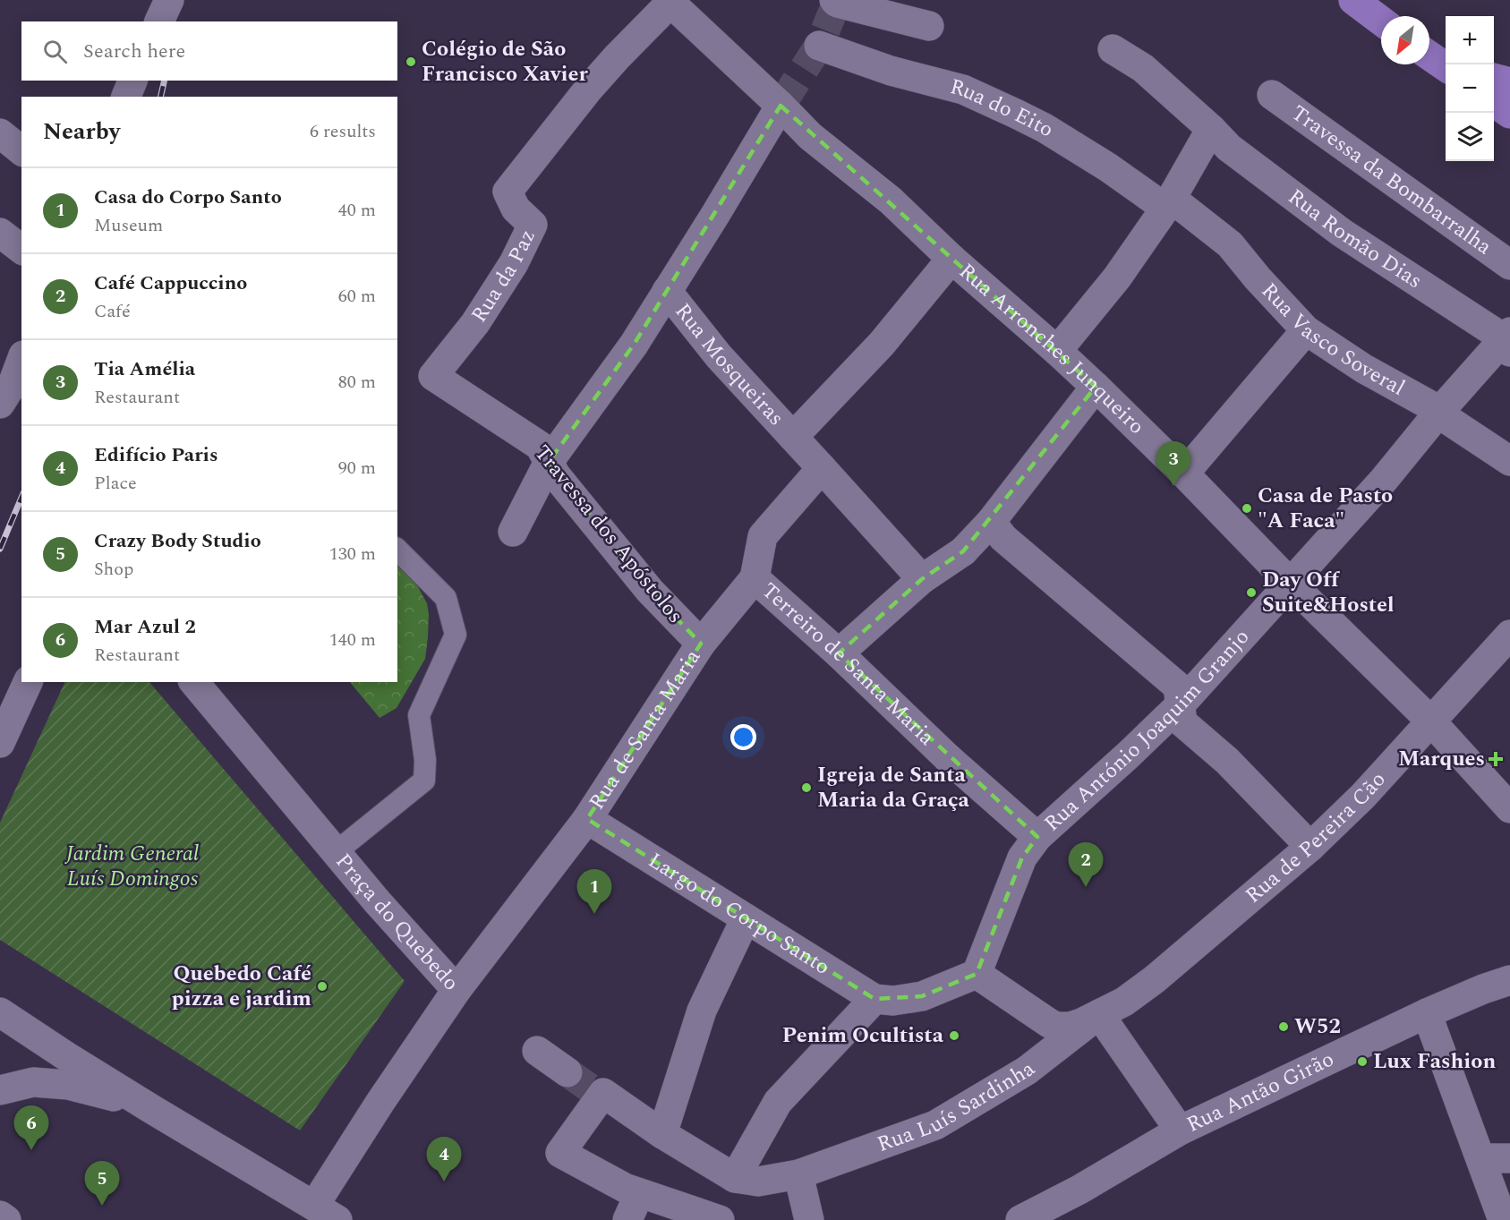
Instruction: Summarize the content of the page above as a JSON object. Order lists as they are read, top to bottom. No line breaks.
{"streets":{"street":["Rua do Eito","Travessa da Bombarralha","Rua Romão Dias","Rua da Paz","Rua Vasco Soveral","Rua Arronches Junqueiro","Rua Mosqueiras","Travessa dos Apóstolos","Terreiro de Santa Maria","Rua de Santa Maria","Rua António Joaquim Granjo","Rua de Pereira Cão","Largo do Corpo Santo","Praça do Quebedo","Rua Antão Girão","Rua Luís Sardinha"]},"crossings":[["Rua do Eito","Rua Vasco Soveral"],["Rua Romão Dias","Rua António Joaquim Granjo"],["Rua da Paz","Rua Arronches Junqueiro"],["Rua da Paz","Travessa dos Apóstolos"],["Rua Vasco Soveral","Rua António Joaquim Granjo"],["Rua Arronches Junqueiro","Rua António Joaquim Granjo"],["Rua Arronches Junqueiro","Rua de Pereira Cão"],["Rua Mosqueiras","Rua de Santa Maria"],["Travessa dos Apóstolos","Rua de Santa Maria"],["Terreiro de Santa Maria","Rua de Santa Maria"],["Terreiro de Santa Maria","Rua António Joaquim Granjo"],["Rua de Santa Maria","Largo do Corpo Santo"],["Rua de Santa Maria","Praça do Quebedo"],["Rua de Pereira Cão","Rua Luís Sardinha"]],"parks":["Jardim General Luís Domingos"],"places":{"other":["Colégio de São Francisco Xavier","Casa de Pasto \"A Faca\"","Day Off Suite&Hostel","Igreja de Santa Maria da Graça","Quebedo Café pizza e jardim","W52","Penim Ocultista","Lux Fashion"],"health":["Marques"]},"north":"bottom left","page":{"map_buttons":["+","−"],"search":"Search here","heading":["Nearby","6 results"],"list":[{"mark":"1","name":"Casa do Corpo Santo","note":"Museum","value":"40 m"},{"mark":"2","name":"Café Cappuccino","note":"Café","value":"60 m"},{"mark":"3","name":"Tia Amélia","note":"Restaurant","value":"80 m"},{"mark":"4","name":"Edifício Paris","note":"Place","value":"90 m"},{"mark":"5","name":"Crazy Body Studio","note":"Shop","value":"130 m"},{"mark":"6","name":"Mar Azul 2","note":"Restaurant","value":"140 m"}],"pins":["3","2","1","6","4","5"]}}
